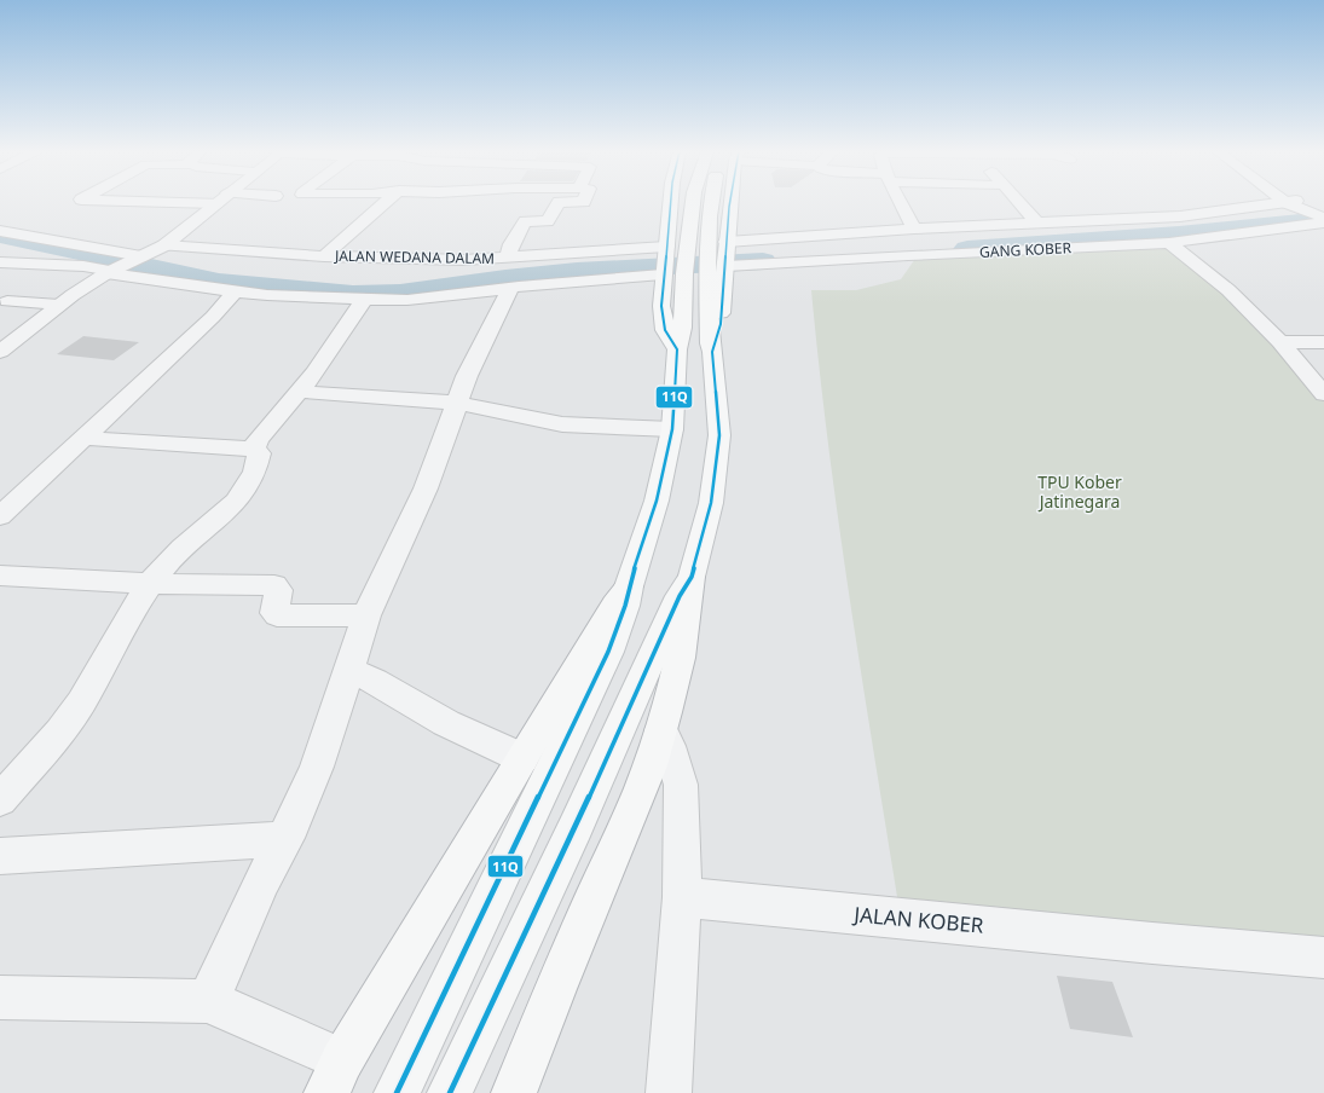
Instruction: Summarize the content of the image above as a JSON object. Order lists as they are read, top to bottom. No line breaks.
{"streets":{"street":["GANG KOBER","JALAN WEDANA DALAM","JALAN KOBER"]},"parks":["TPU Kober Jatinegara"],"lines":["transit line 11Q"]}
